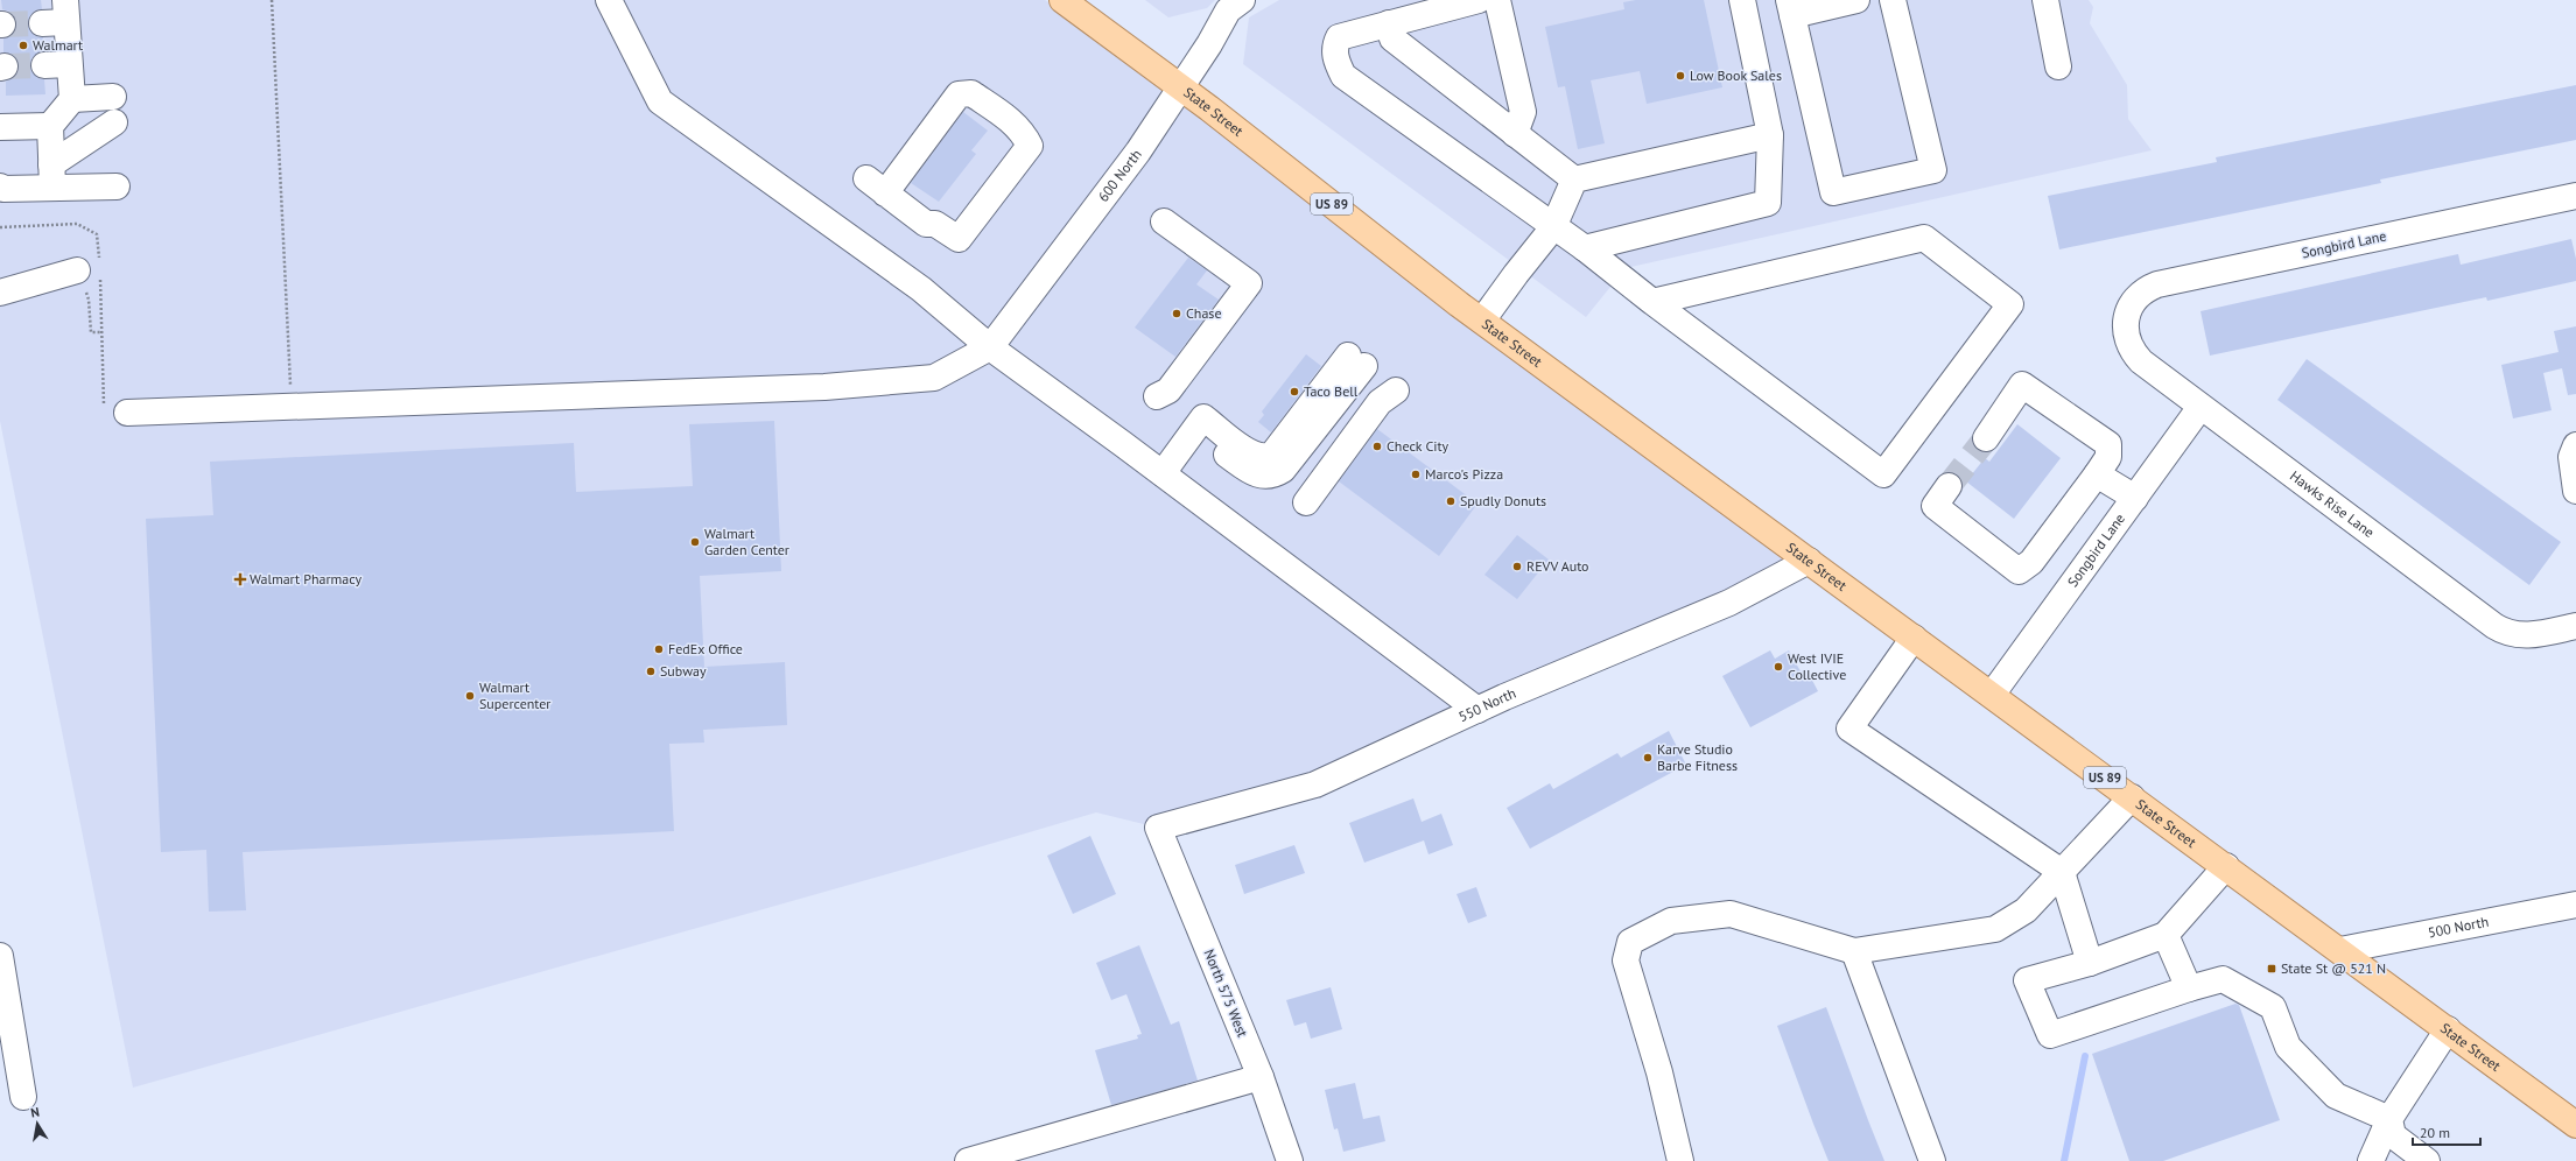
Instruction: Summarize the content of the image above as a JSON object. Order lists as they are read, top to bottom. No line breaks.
{"streets":{"main road":["State Street","US 89"],"street":["600 North","Songbird Lane","Hawks Rise Lane","550 North","500 North","North 575 West"]},"crossings":[["State Street","600 North"],["State Street","Songbird Lane"],["State Street","550 North"],["State Street","500 North"],["Songbird Lane","Hawks Rise Lane"],["550 North","North 575 West"]],"places":{"other":["Walmart","Low Book Sales","Chase","Taco Bell","Check City","Marco's Pizza","Spudly Donuts","Walmart Garden Center","REVV Auto","FedEx Office","West IVIE Collective","Subway","Walmart Supercenter","Karve Studio Barbe Fitness"],"health":["Walmart Pharmacy"],"transit":["State St @ 521 N"]},"scale_bar":"20 m","north":"top"}
